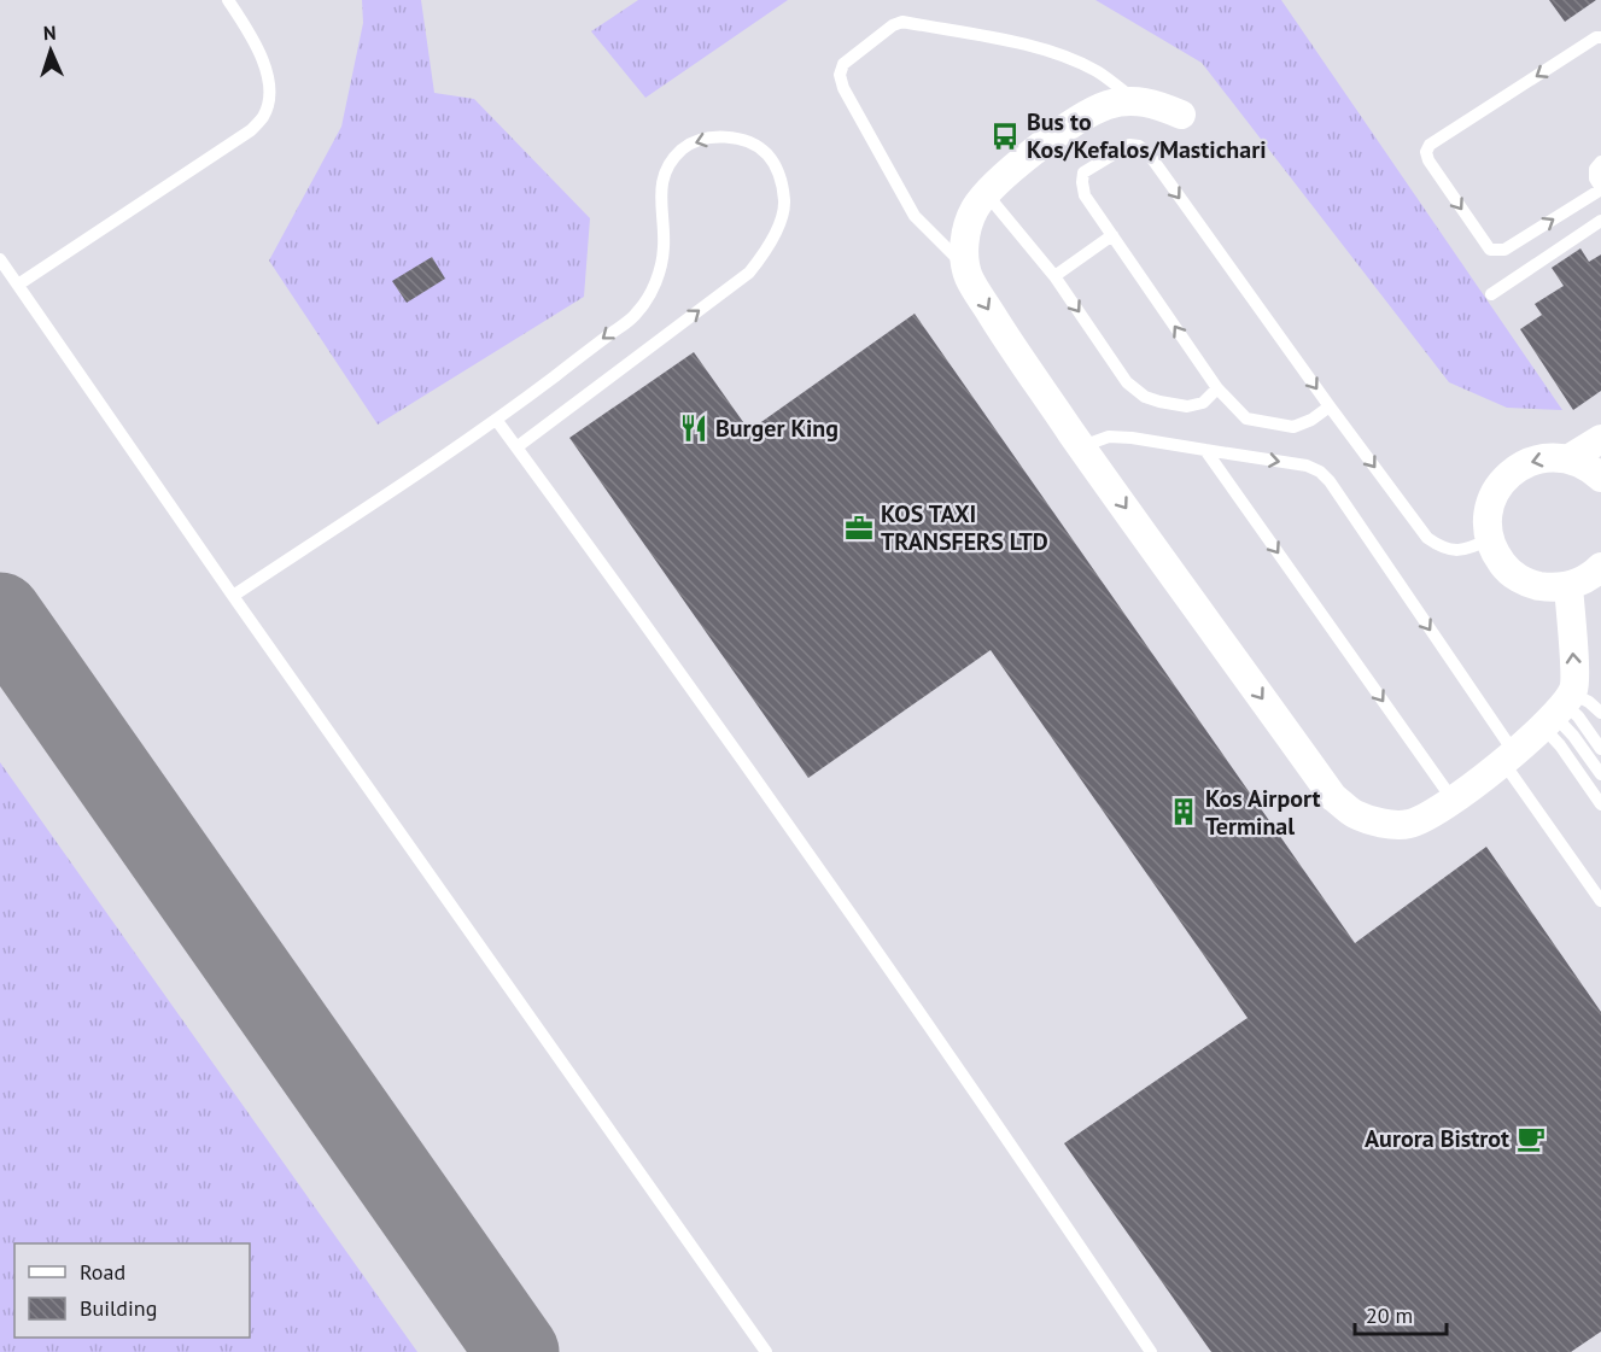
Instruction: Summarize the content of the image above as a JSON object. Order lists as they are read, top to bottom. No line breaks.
{"places":{"bus stop":["Bus to Kos/Kefalos/Mastichari"],"restaurant":["Burger King"],"office":["KOS TAXI TRANSFERS LTD"],"building":["Kos Airport Terminal"],"cafe":["Aurora Bistrot"]},"legend":["Road","Building"],"scale_bar":"20 m","north":"top"}
